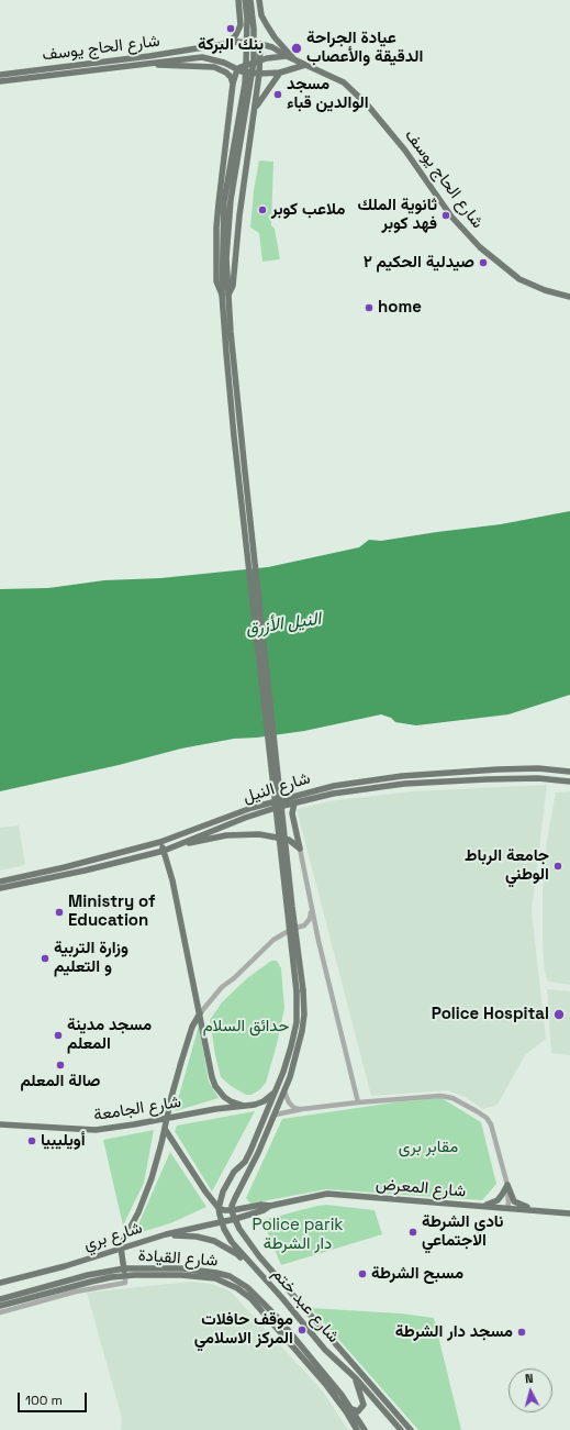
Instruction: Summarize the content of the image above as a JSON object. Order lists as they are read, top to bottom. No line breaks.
{"streets":{"main road":["شارع الحاج يوسف","شارع النيل","شارع الجامعة","شارع المعرض","شارع بري","شارع القيادة","شارع عبد ختم"]},"crossings":[["شارع الجامعة","شارع عبد ختم"],["شارع المعرض","شارع بري"],["شارع المعرض","شارع عبد ختم"],["شارع بري","شارع عبد ختم"]],"water":["النيل الأزرق"],"parks":["حدائق السلام","مقابر برى","Police parik دار الشرطة"],"places":["بنك البركة","عيادة الجراحة الدقيقة والأعصاب","مسجد الوالدين قباء","ملاعب كوبر","ثانوية الملك فهد كوبر","صيدلية الحكيم ٢","home","جامعة الرباط الوطني","Ministry of Education","وزارة التربية و التعليم","Police Hospital","مسجد مدينة المعلم","صالة المعلم","أويليبيا","نادي الشرطة الاجتماعي","مسبح الشرطة","موقف حافلات المركز الاسلامي","مسجد دار الشرطة"],"scale_bar":"100 m","north":"top"}
